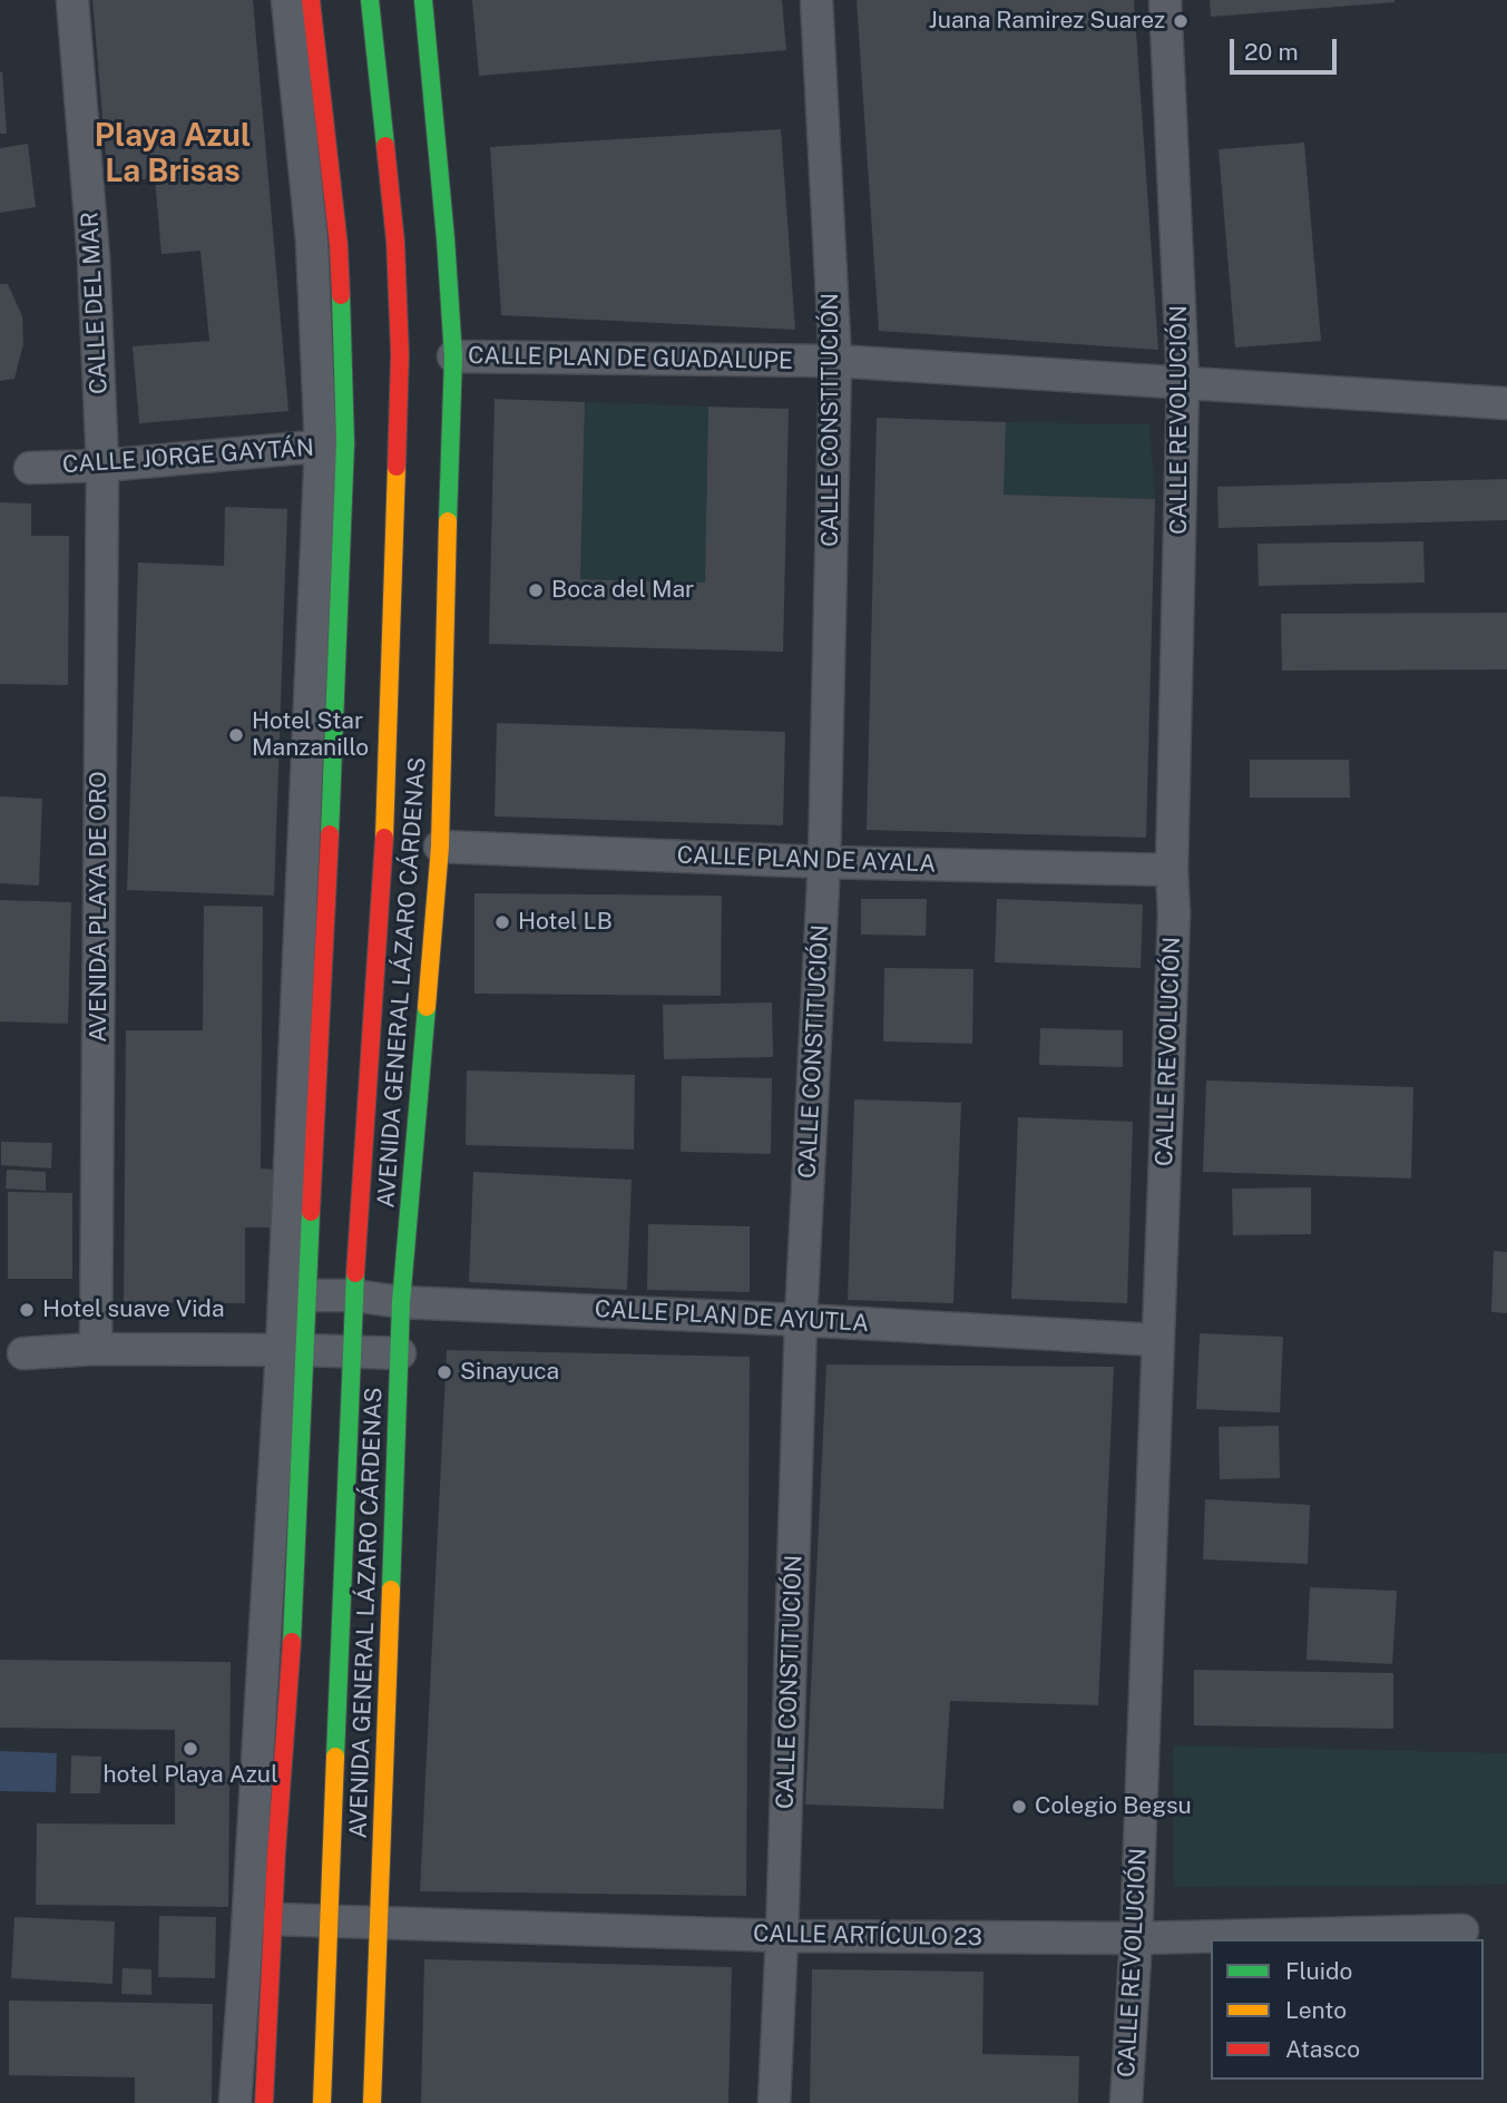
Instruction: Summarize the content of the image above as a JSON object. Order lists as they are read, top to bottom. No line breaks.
{"streets":{"street":["CALLE DEL MAR","CALLE PLAN DE GUADALUPE","CALLE CONSTITUCIÓN","CALLE REVOLUCIÓN","CALLE JORGE GAYTÁN","CALLE PLAN DE AYALA","AVENIDA PLAYA DE ORO","AVENIDA GENERAL LÁZARO CÁRDENAS","CALLE PLAN DE AYUTLA","CALLE ARTÍCULO 23"]},"crossings":[["CALLE DEL MAR","CALLE JORGE GAYTÁN"],["CALLE DEL MAR","AVENIDA PLAYA DE ORO"],["CALLE PLAN DE GUADALUPE","CALLE CONSTITUCIÓN"],["CALLE PLAN DE GUADALUPE","CALLE REVOLUCIÓN"],["CALLE PLAN DE GUADALUPE","AVENIDA GENERAL LÁZARO CÁRDENAS"],["CALLE CONSTITUCIÓN","CALLE PLAN DE AYALA"],["CALLE CONSTITUCIÓN","CALLE PLAN DE AYUTLA"],["CALLE CONSTITUCIÓN","CALLE ARTÍCULO 23"],["CALLE REVOLUCIÓN","CALLE PLAN DE AYALA"],["CALLE REVOLUCIÓN","CALLE PLAN DE AYUTLA"],["CALLE REVOLUCIÓN","CALLE ARTÍCULO 23"],["CALLE JORGE GAYTÁN","AVENIDA PLAYA DE ORO"],["CALLE PLAN DE AYALA","AVENIDA GENERAL LÁZARO CÁRDENAS"],["AVENIDA GENERAL LÁZARO CÁRDENAS","CALLE PLAN DE AYUTLA"],["AVENIDA GENERAL LÁZARO CÁRDENAS","CALLE ARTÍCULO 23"]],"districts":["Playa Azul La Brisas"],"places":["Juana Ramirez Suarez","Boca del Mar","Hotel Star Manzanillo","Hotel LB","Hotel suave Vida","Sinayuca","hotel Playa Azul","Colegio Begsu"],"legend":["Fluido","Lento","Atasco"],"scale_bar":"20 m"}
